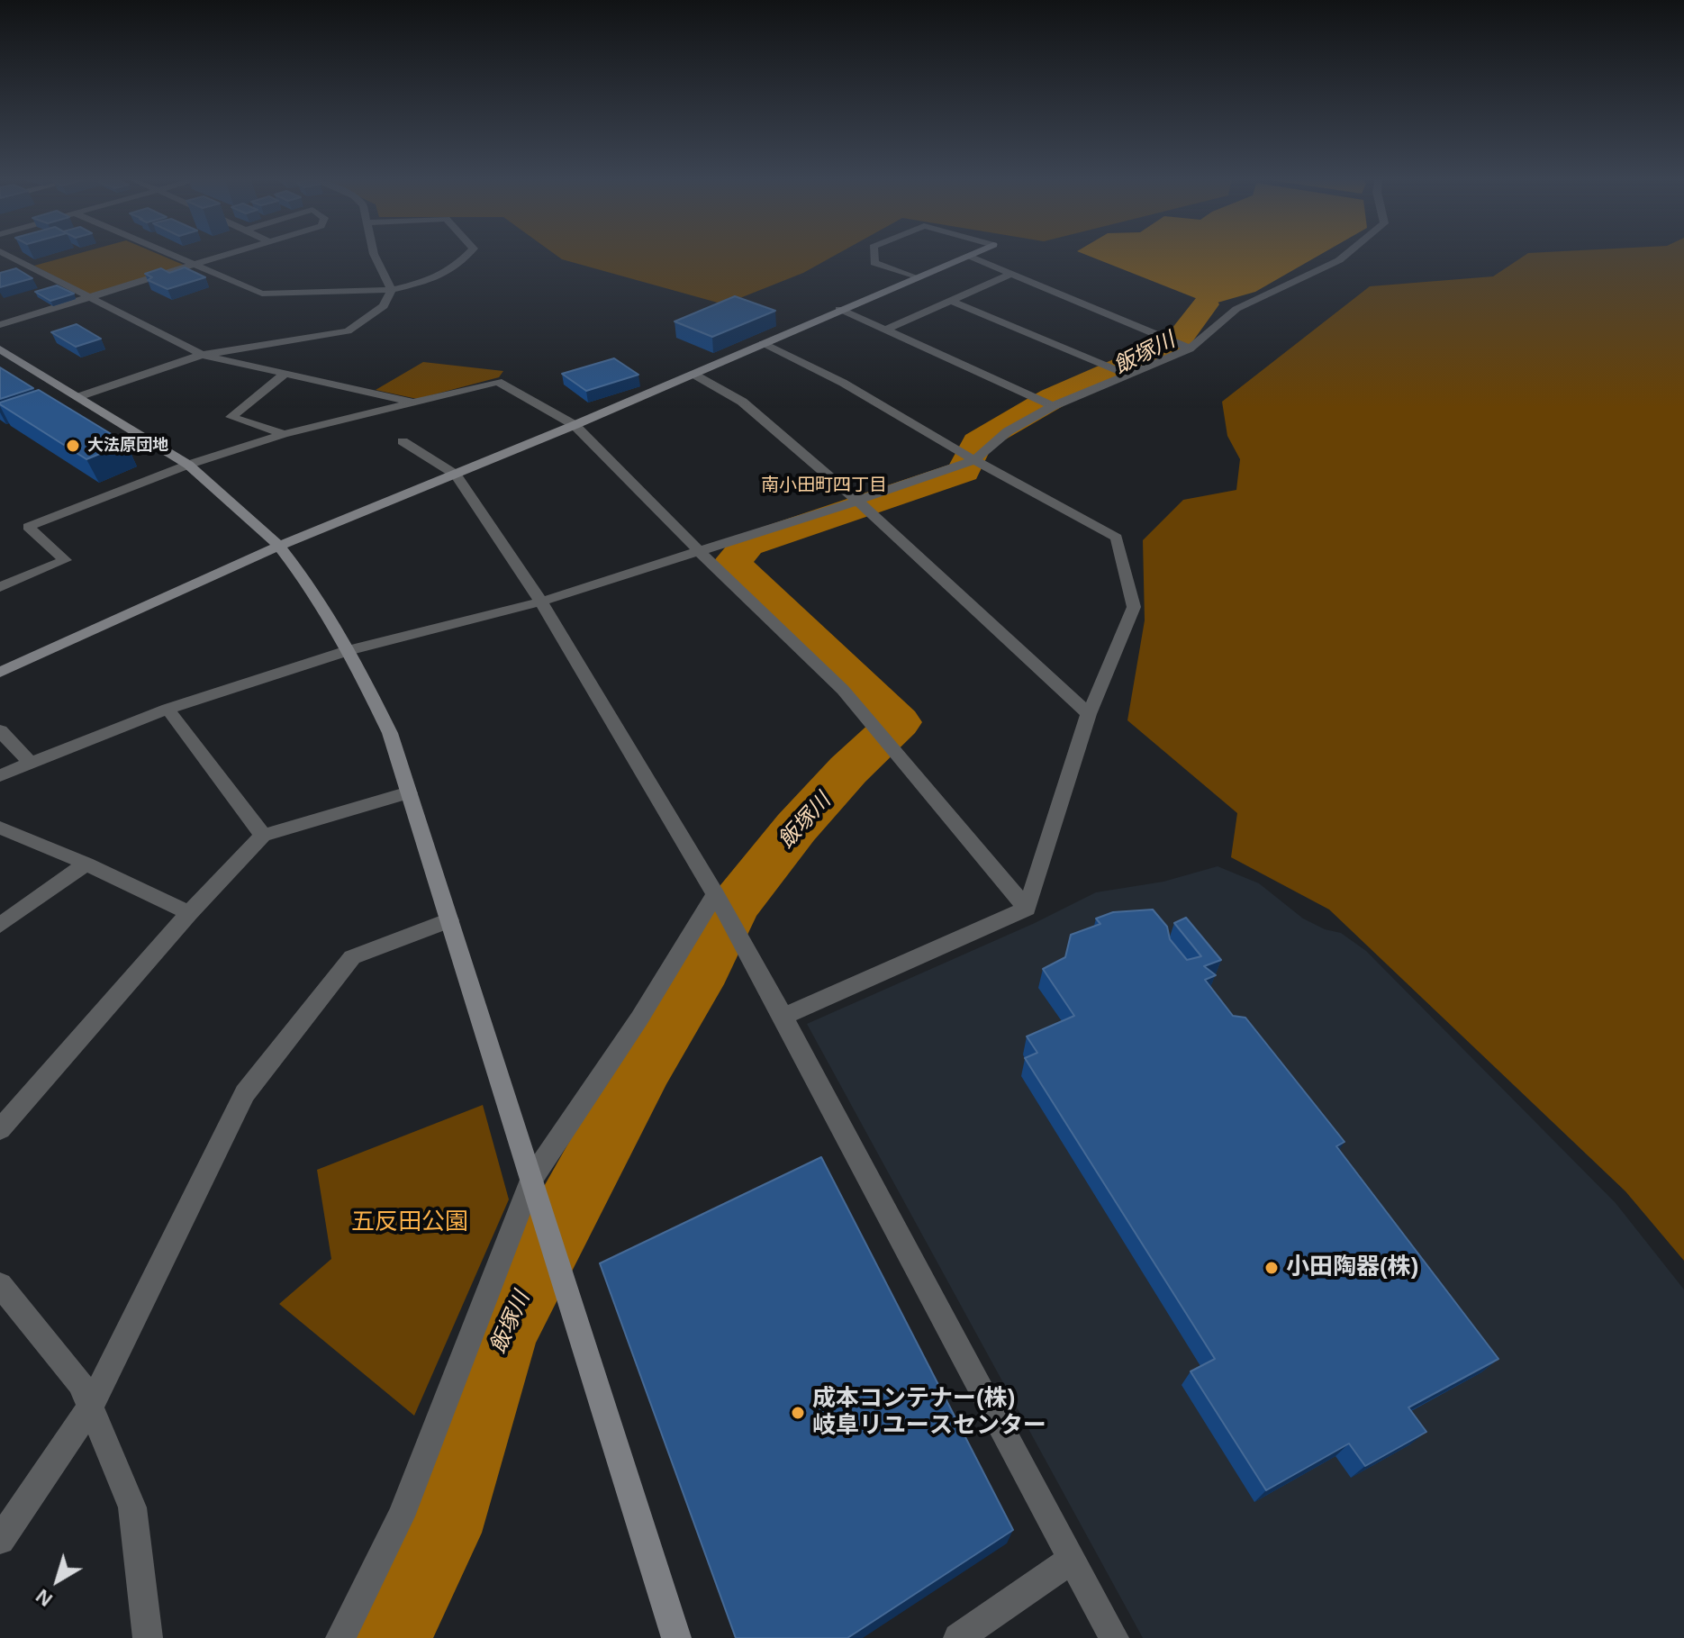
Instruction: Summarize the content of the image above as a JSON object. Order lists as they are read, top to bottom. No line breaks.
{"districts":["南小田町四丁目"],"water":["飯塚川"],"parks":["五反田公園"],"places":["大法原団地","小田陶器(株)","成本コンテナー(株) 岐阜リユースセンター"],"north":"bottom left"}
